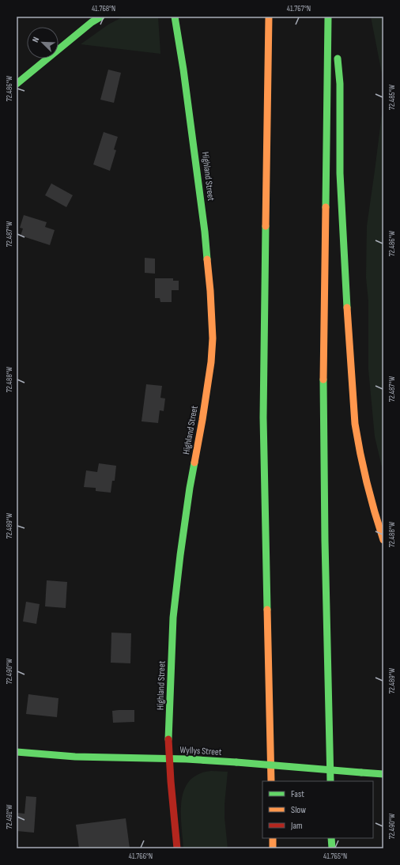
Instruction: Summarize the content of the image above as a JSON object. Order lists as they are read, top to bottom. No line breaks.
{"streets":{"main road":["Highland Street","Wyllys Street"]},"crossings":[["Highland Street","Wyllys Street"]],"legend":["Fast","Slow","Jam"],"north":"top left","coordinates":["41.768°N","41.767°N","72.486°W","72.485°W","72.487°W","72.488°W","72.489°W","72.490°W","72.491°W","41.766°N","41.765°N"]}
